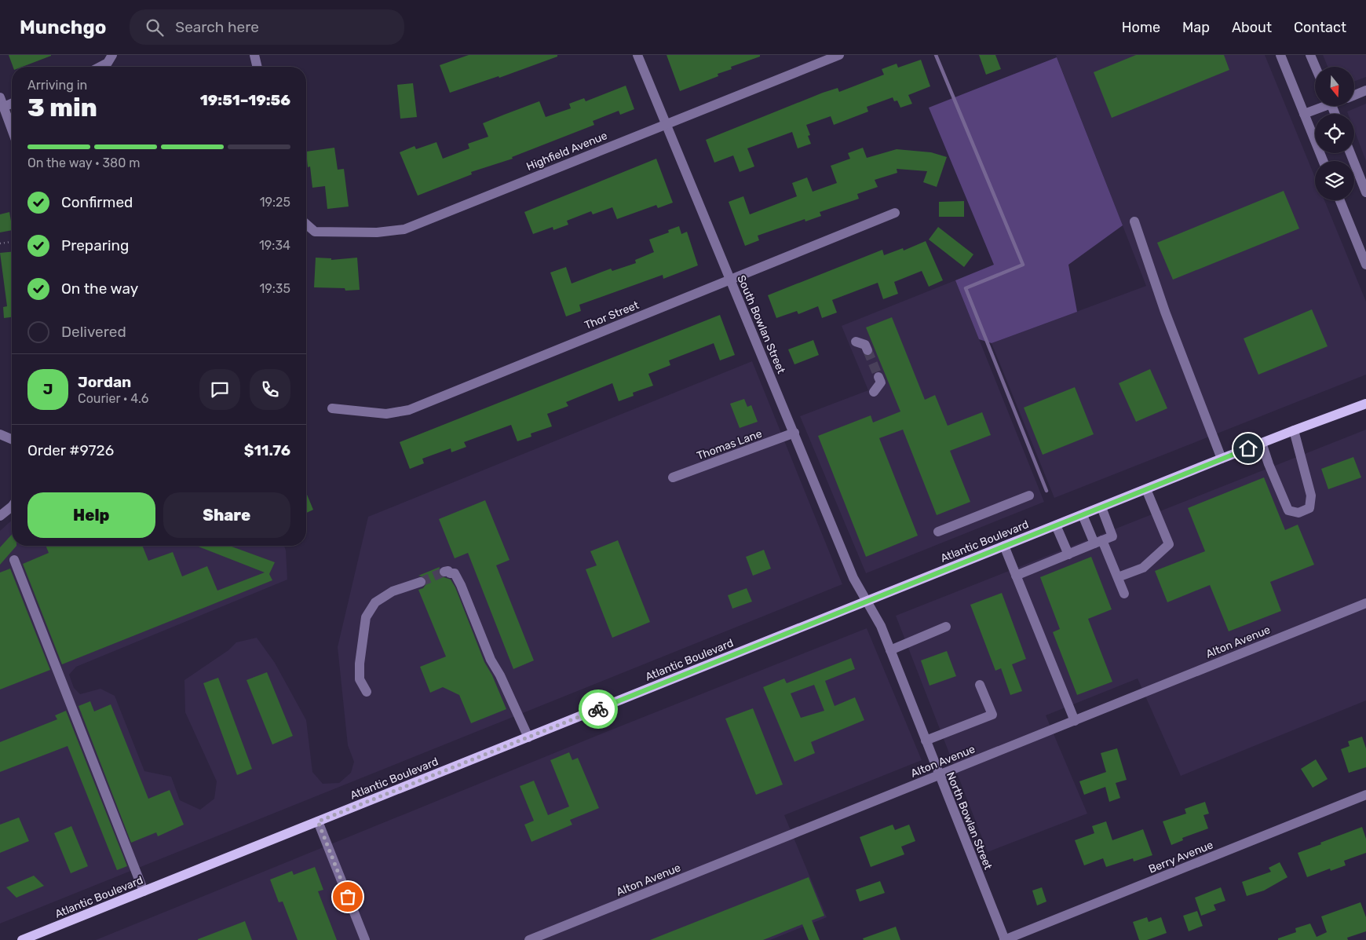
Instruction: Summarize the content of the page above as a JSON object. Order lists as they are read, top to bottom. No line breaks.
{"streets":{"main road":["Atlantic Boulevard"],"street":["Highfield Avenue","Thor Street","South Bowlan Street","Thomas Lane","Alton Avenue","North Bowlan Street","Berry Avenue"]},"crossings":[["Highfield Avenue","South Bowlan Street"],["Thor Street","South Bowlan Street"],["South Bowlan Street","Thomas Lane"],["South Bowlan Street","Atlantic Boulevard"],["South Bowlan Street","North Bowlan Street"],["Atlantic Boulevard","North Bowlan Street"],["Alton Avenue","North Bowlan Street"],["North Bowlan Street","Berry Avenue"]],"north":"bottom","page":{"header":"Munchgo","search":"Search here","nav":["Home","Map","About","Contact"],"heading":["3 min","Arriving in","19:51–19:56"],"panel":["Jordan","Courier · 4.6","Order #9726","$11.76"],"bar":"On the way · 380 m","list":[["Confirmed","19:25"],["Preparing","19:34"],["On the way","19:35"],"Delivered"],"round":"J","buttons":["Help","Share"]}}
